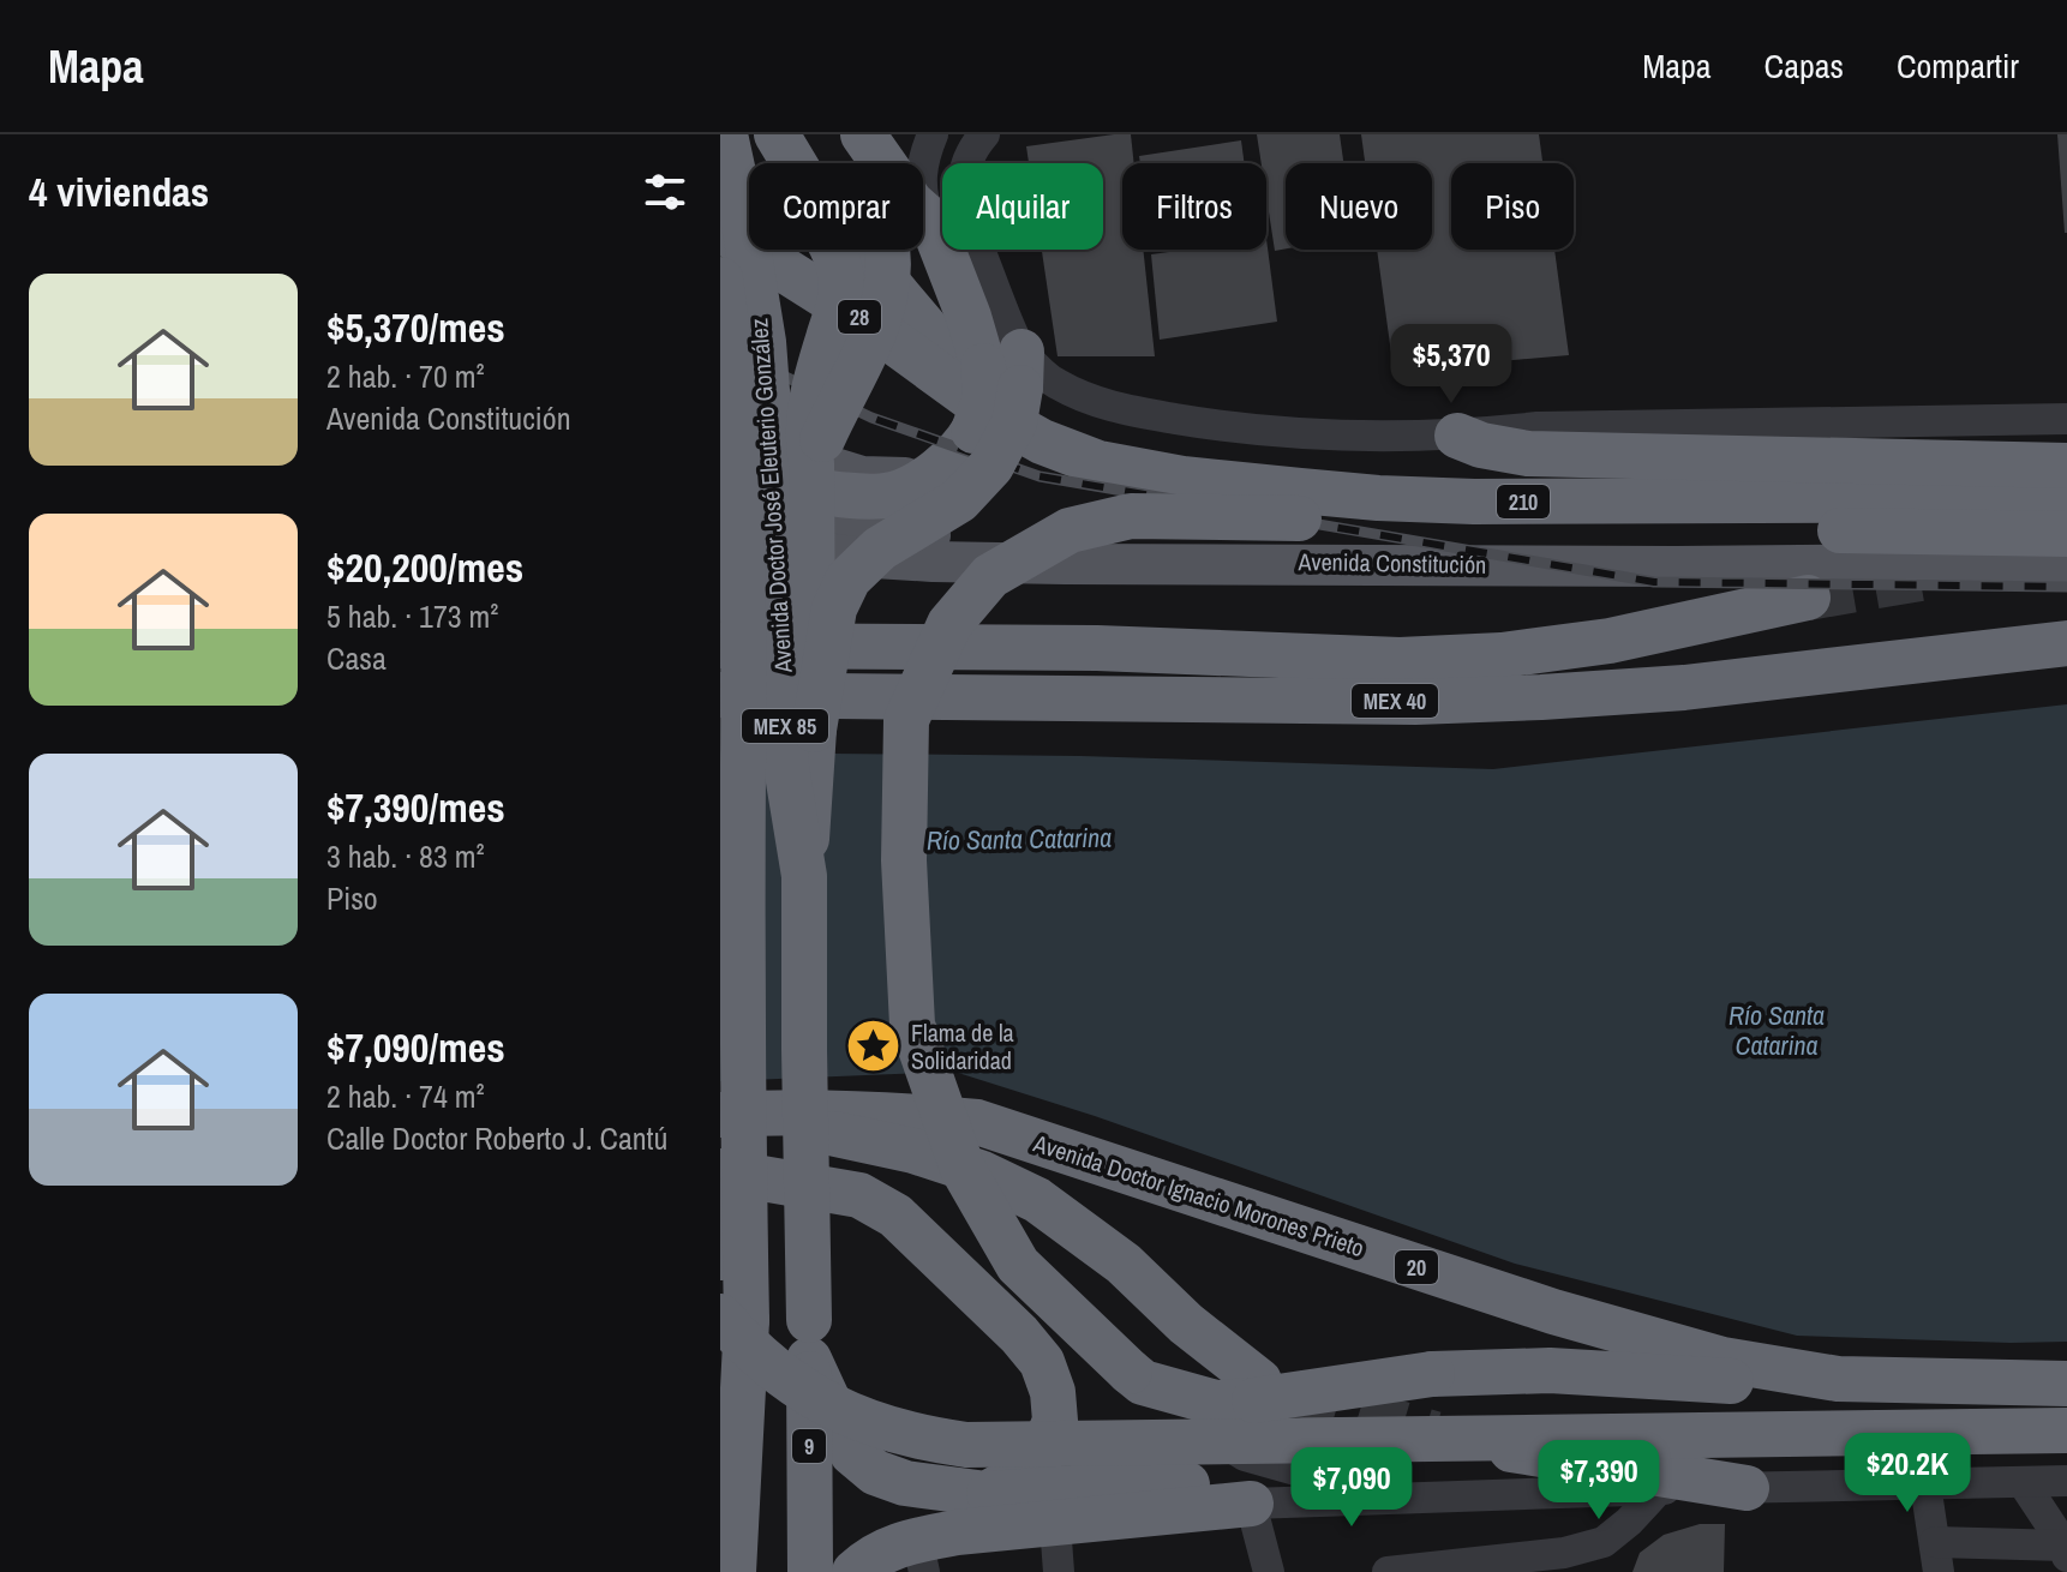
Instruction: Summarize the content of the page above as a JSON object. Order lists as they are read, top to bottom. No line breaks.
{"streets":{"highway":["28","Avenida Doctor José Eleuterio González","210","MEX 40","MEX 85","Avenida Doctor Ignacio Morones Prieto","20","9"],"main road":["Avenida Constitución"]},"crossings":[["28","210"],["Avenida Doctor José Eleuterio González","9"],["Avenida Doctor Ignacio Morones Prieto","20"]],"water":["Río Santa Catarina"],"places":{"place":["Flama de la Solidaridad"]},"page":{"header":"Mapa","nav":["Mapa","Capas","Compartir"],"heading":"4 viviendas","chip":["Comprar","Alquilar","Filtros","Nuevo","Piso"],"list":[{"name":"$5,370/mes","note":"2 hab. · 70 m² · Avenida Constitución"},{"name":"$20,200/mes","note":"5 hab. · 173 m² · Casa"},{"name":"$7,390/mes","note":"3 hab. · 83 m² · Piso"},{"name":"$7,090/mes","note":"2 hab. · 74 m² · Calle Doctor Roberto J. Cantú"}],"price":["$5,370","$20.2K","$7,390","$7,090"]}}
